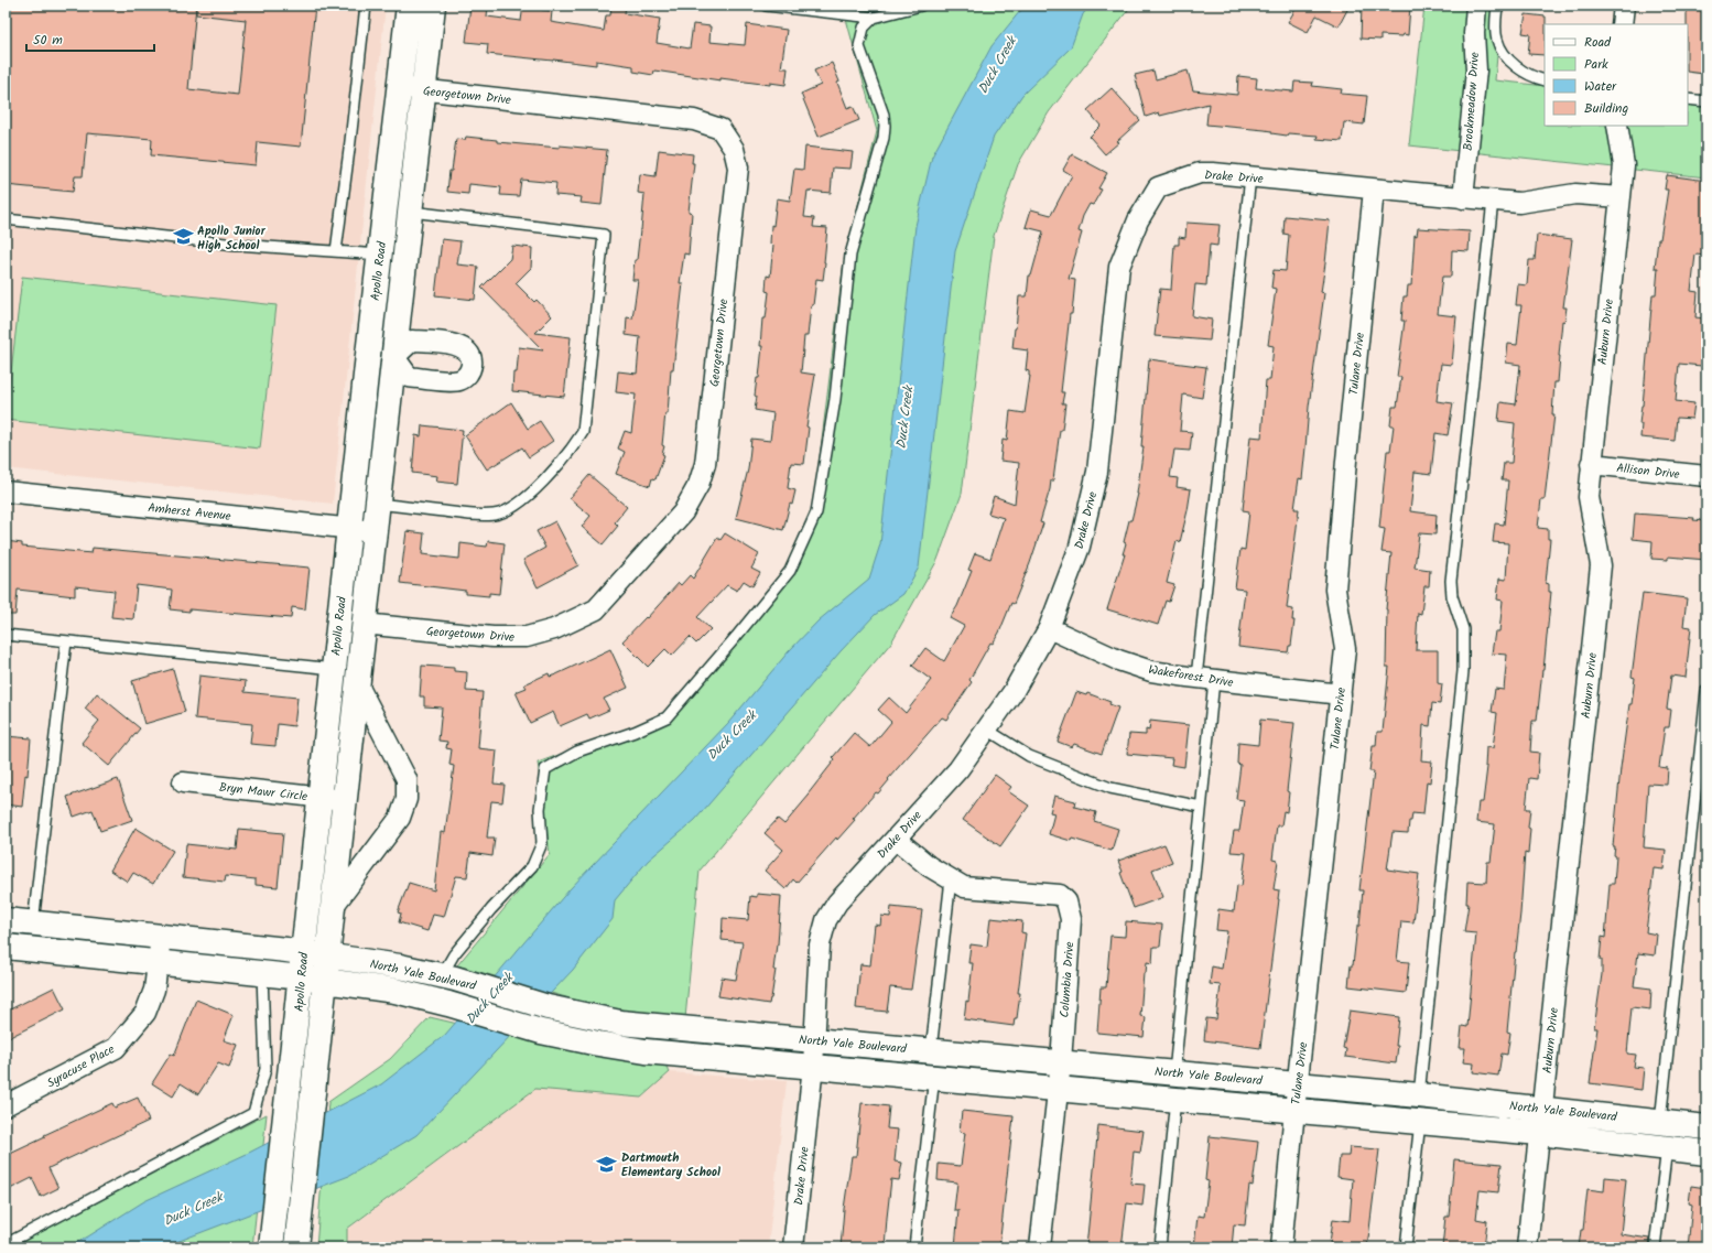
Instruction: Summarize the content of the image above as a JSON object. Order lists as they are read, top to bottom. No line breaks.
{"streets":{"street":["Georgetown Drive","Brookmeadow Drive","Drake Drive","Apollo Road","Auburn Drive","Tulane Drive","Allison Drive","Amherst Avenue","Wakeforest Drive","Bryn Mawr Circle","North Yale Boulevard","Columbia Drive","Syracuse Place"]},"crossings":[["Georgetown Drive","Apollo Road"],["Brookmeadow Drive","Drake Drive"],["Drake Drive","Auburn Drive"],["Drake Drive","Tulane Drive"],["Drake Drive","Wakeforest Drive"],["Drake Drive","North Yale Boulevard"],["Drake Drive","Columbia Drive"],["Apollo Road","Amherst Avenue"],["Apollo Road","Bryn Mawr Circle"],["Apollo Road","North Yale Boulevard"],["Auburn Drive","Allison Drive"],["Auburn Drive","North Yale Boulevard"],["Tulane Drive","Wakeforest Drive"],["Tulane Drive","North Yale Boulevard"],["North Yale Boulevard","Columbia Drive"],["North Yale Boulevard","Syracuse Place"]],"water":["Duck Creek"],"places":{"school or university":["Apollo Junior High School","Dartmouth Elementary School"]},"legend":["Road","Park","Water","Building"],"scale_bar":"50 m"}
